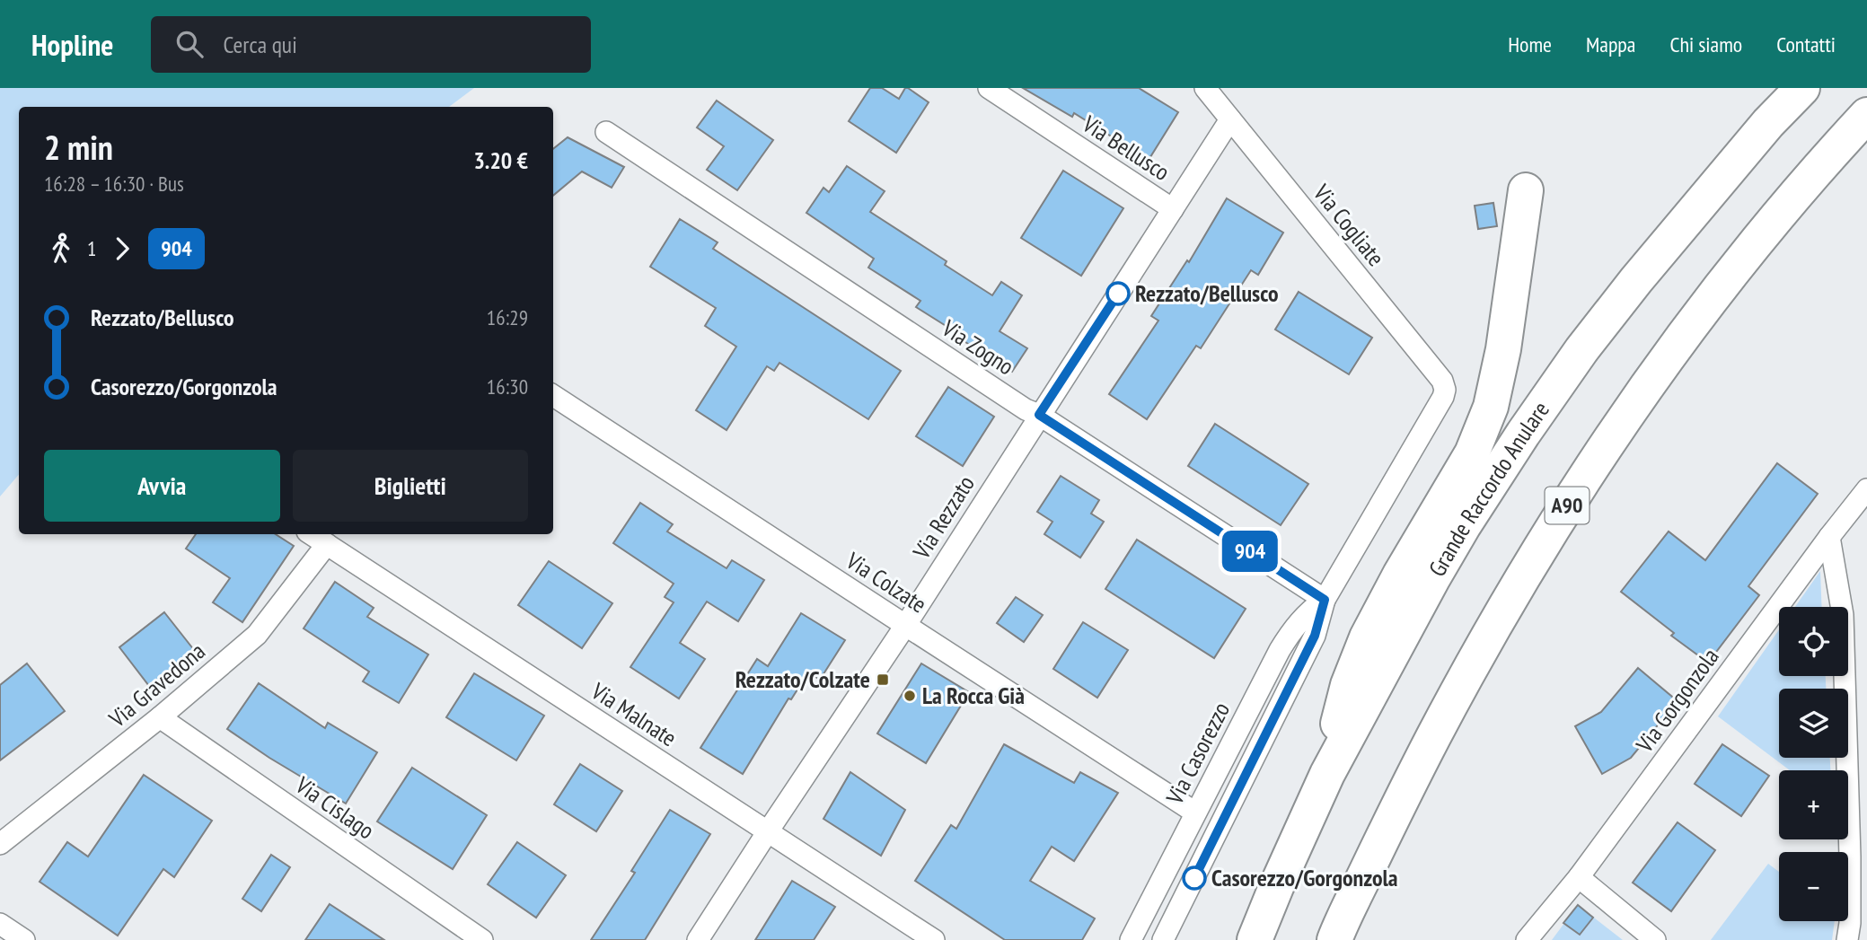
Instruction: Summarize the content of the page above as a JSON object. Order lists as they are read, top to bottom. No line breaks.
{"streets":{"highway":["Grande Raccordo Anulare","A90"],"street":["Via Bellusco","Via Cogliate","Via Zogno","Via Rezzato","Via Colzate","Via Gravedona","Via Gorgonzola","Via Malnate","Via Casorezzo","Via Cislago"]},"crossings":[["Via Bellusco","Via Rezzato"],["Via Cogliate","Via Rezzato"],["Via Cogliate","Via Casorezzo"],["Via Zogno","Via Rezzato"],["Via Zogno","Via Casorezzo"],["Via Rezzato","Via Colzate"],["Via Rezzato","Via Malnate"],["Via Colzate","Via Casorezzo"],["Via Gravedona","Via Malnate"],["Via Gravedona","Via Cislago"]],"places":{"other":["Rezzato/Bellusco","La Rocca Già","Casorezzo/Gorgonzola"],"transit":["Rezzato/Colzate"]},"lines":["bus line 904"],"page":{"header":"Hopline","search":"Cerca qui","nav":["Home","Mappa","Chi siamo","Contatti"],"on_map":"904","heading":["2 min","16:28 – 16:30 · Bus","3.20 €"],"legs":["1","904"],"list":[{"name":"Rezzato/Bellusco","value":"16:29"},{"name":"Casorezzo/Gorgonzola","value":"16:30"}],"buttons":["Avvia","Biglietti"],"map_buttons":["+","−"]}}
